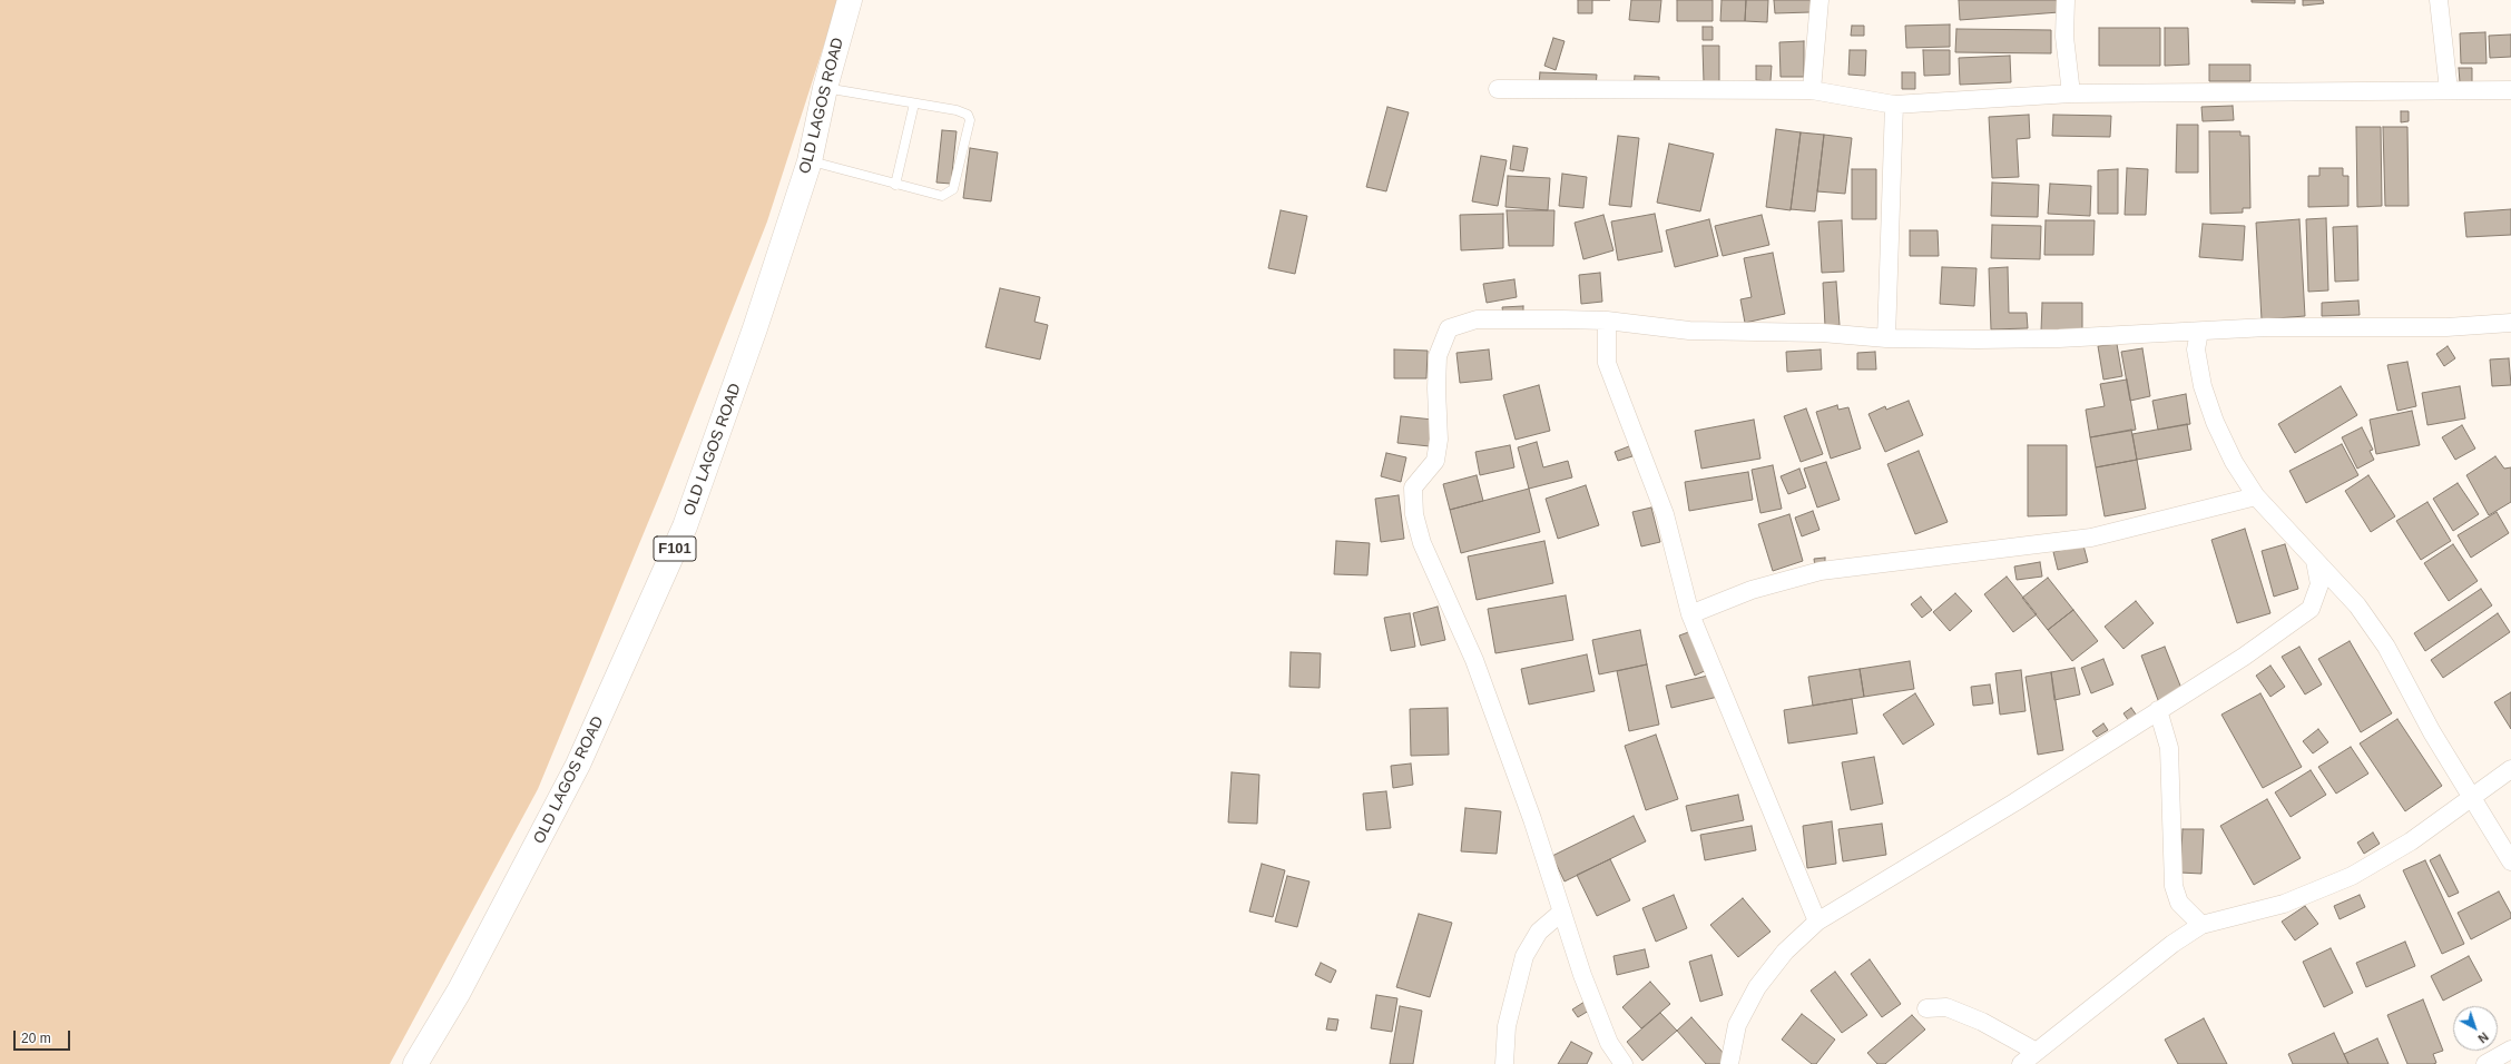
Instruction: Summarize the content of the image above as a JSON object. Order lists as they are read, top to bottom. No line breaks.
{"streets":{"main road":["OLD LAGOS ROAD","F101"]},"scale_bar":"20 m","north":"bottom right"}
